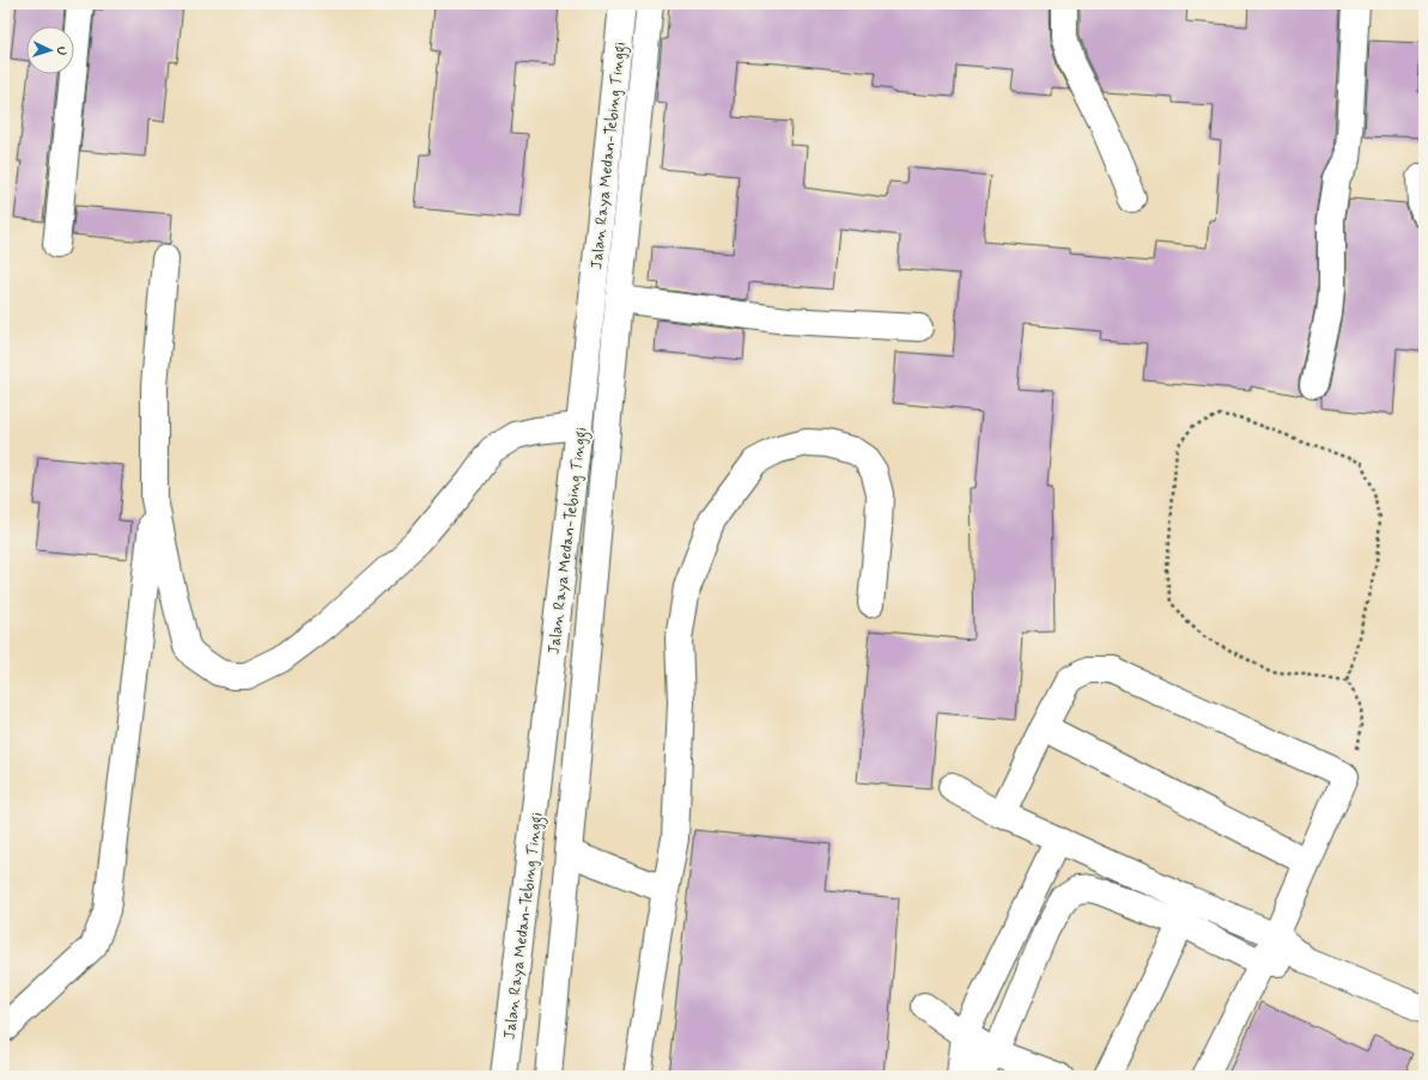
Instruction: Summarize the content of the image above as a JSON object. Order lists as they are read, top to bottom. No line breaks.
{"streets":{"main road":["Jalan Raya Medan-Tebing Tinggi"]},"north":"right"}
